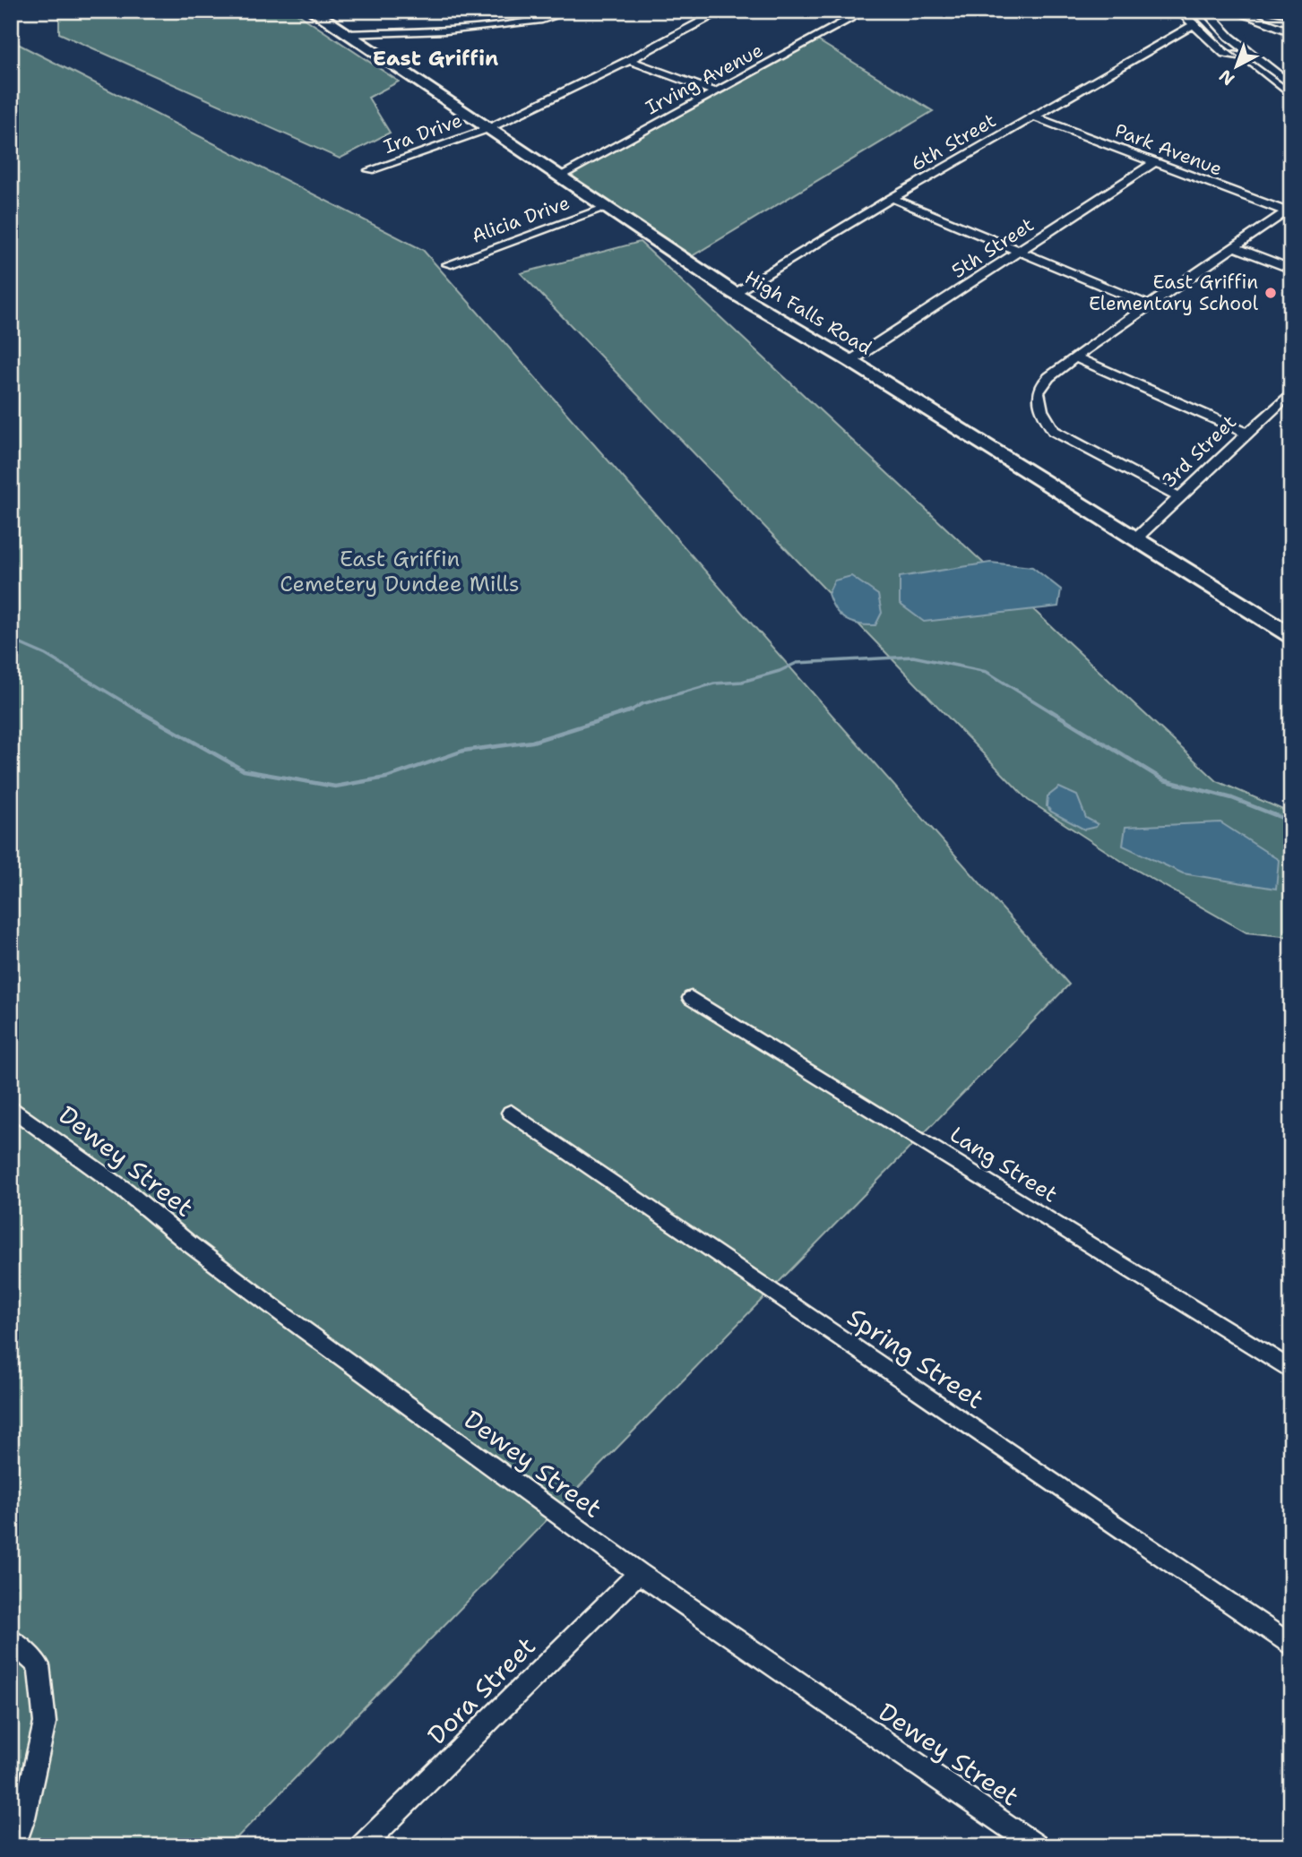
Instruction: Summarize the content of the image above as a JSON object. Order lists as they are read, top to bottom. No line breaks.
{"streets":{"street":["Irving Avenue","Ira Drive","6th Street","Park Avenue","Alicia Drive","5th Street","High Falls Road","3rd Street","Dewey Street","Lang Street","Spring Street","Dora Street"]},"crossings":[["Irving Avenue","High Falls Road"],["Ira Drive","High Falls Road"],["6th Street","Park Avenue"],["6th Street","High Falls Road"],["Park Avenue","5th Street"],["Alicia Drive","High Falls Road"],["5th Street","High Falls Road"],["High Falls Road","3rd Street"],["Dewey Street","Dora Street"]],"districts":["East Griffin"],"parks":["East Griffin Cemetery Dundee Mills"],"places":["East Griffin Elementary School"],"north":"bottom left"}
